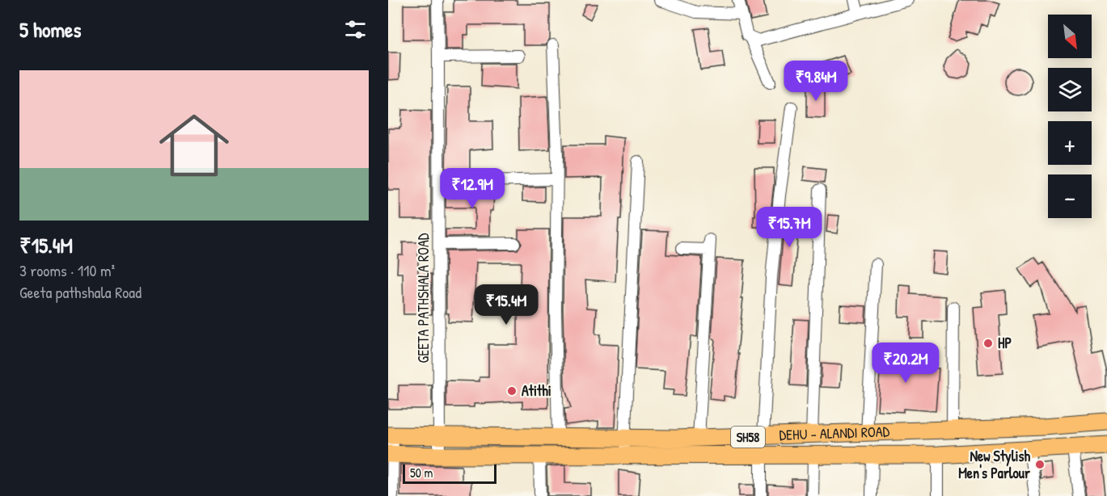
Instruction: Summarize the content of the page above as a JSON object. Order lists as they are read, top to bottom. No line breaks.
{"streets":{"main road":["DEHU - ALANDI ROAD","SH58"],"street":["GEETA PATHSHALA ROAD"]},"crossings":[["GEETA PATHSHALA ROAD","DEHU - ALANDI ROAD"]],"places":["HP","Atithi","New Stylish Men's Parlour"],"scale_bar":"50 m","north":"bottom right","page":{"heading":"5 homes","map_buttons":["+","−"],"list":[{"name":"₹15.4M","note":"3 rooms · 110 m² · Geeta pathshala Road"}],"price":["₹9.84M","₹12.9M","₹15.7M","₹15.4M","₹20.2M"],"scale":"50 m"}}
